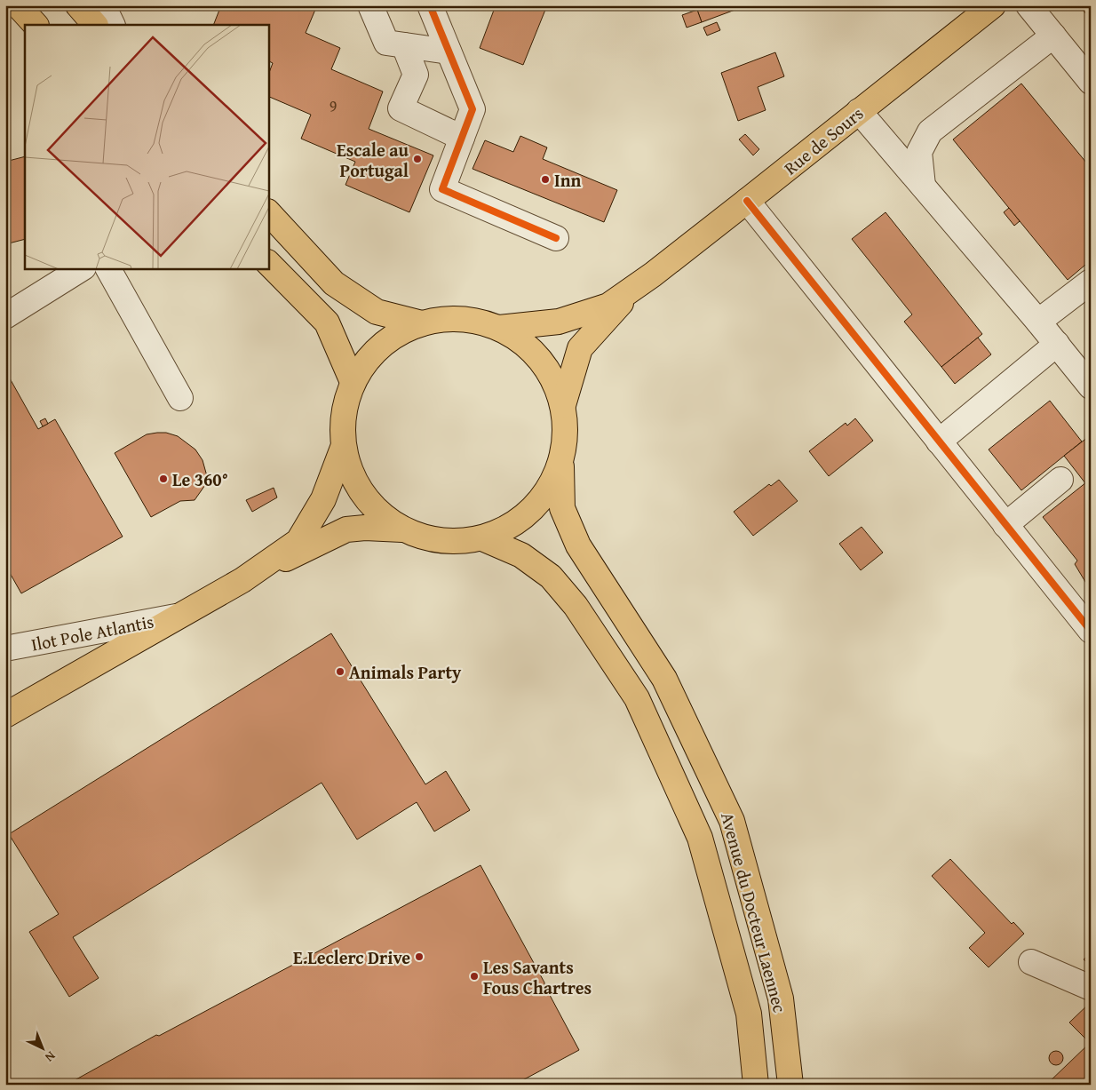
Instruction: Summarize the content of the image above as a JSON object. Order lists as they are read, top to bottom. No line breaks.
{"streets":{"main road":["Rue de Sours","Avenue du Docteur Laennec"],"street":["Ilot Pole Atlantis"]},"places":["Escale au Portugal","Inn","Le 360°","Animals Party","E.Leclerc Drive","Les Savants Fous Chartres"],"house_numbers":["9"],"north":"bottom right"}
